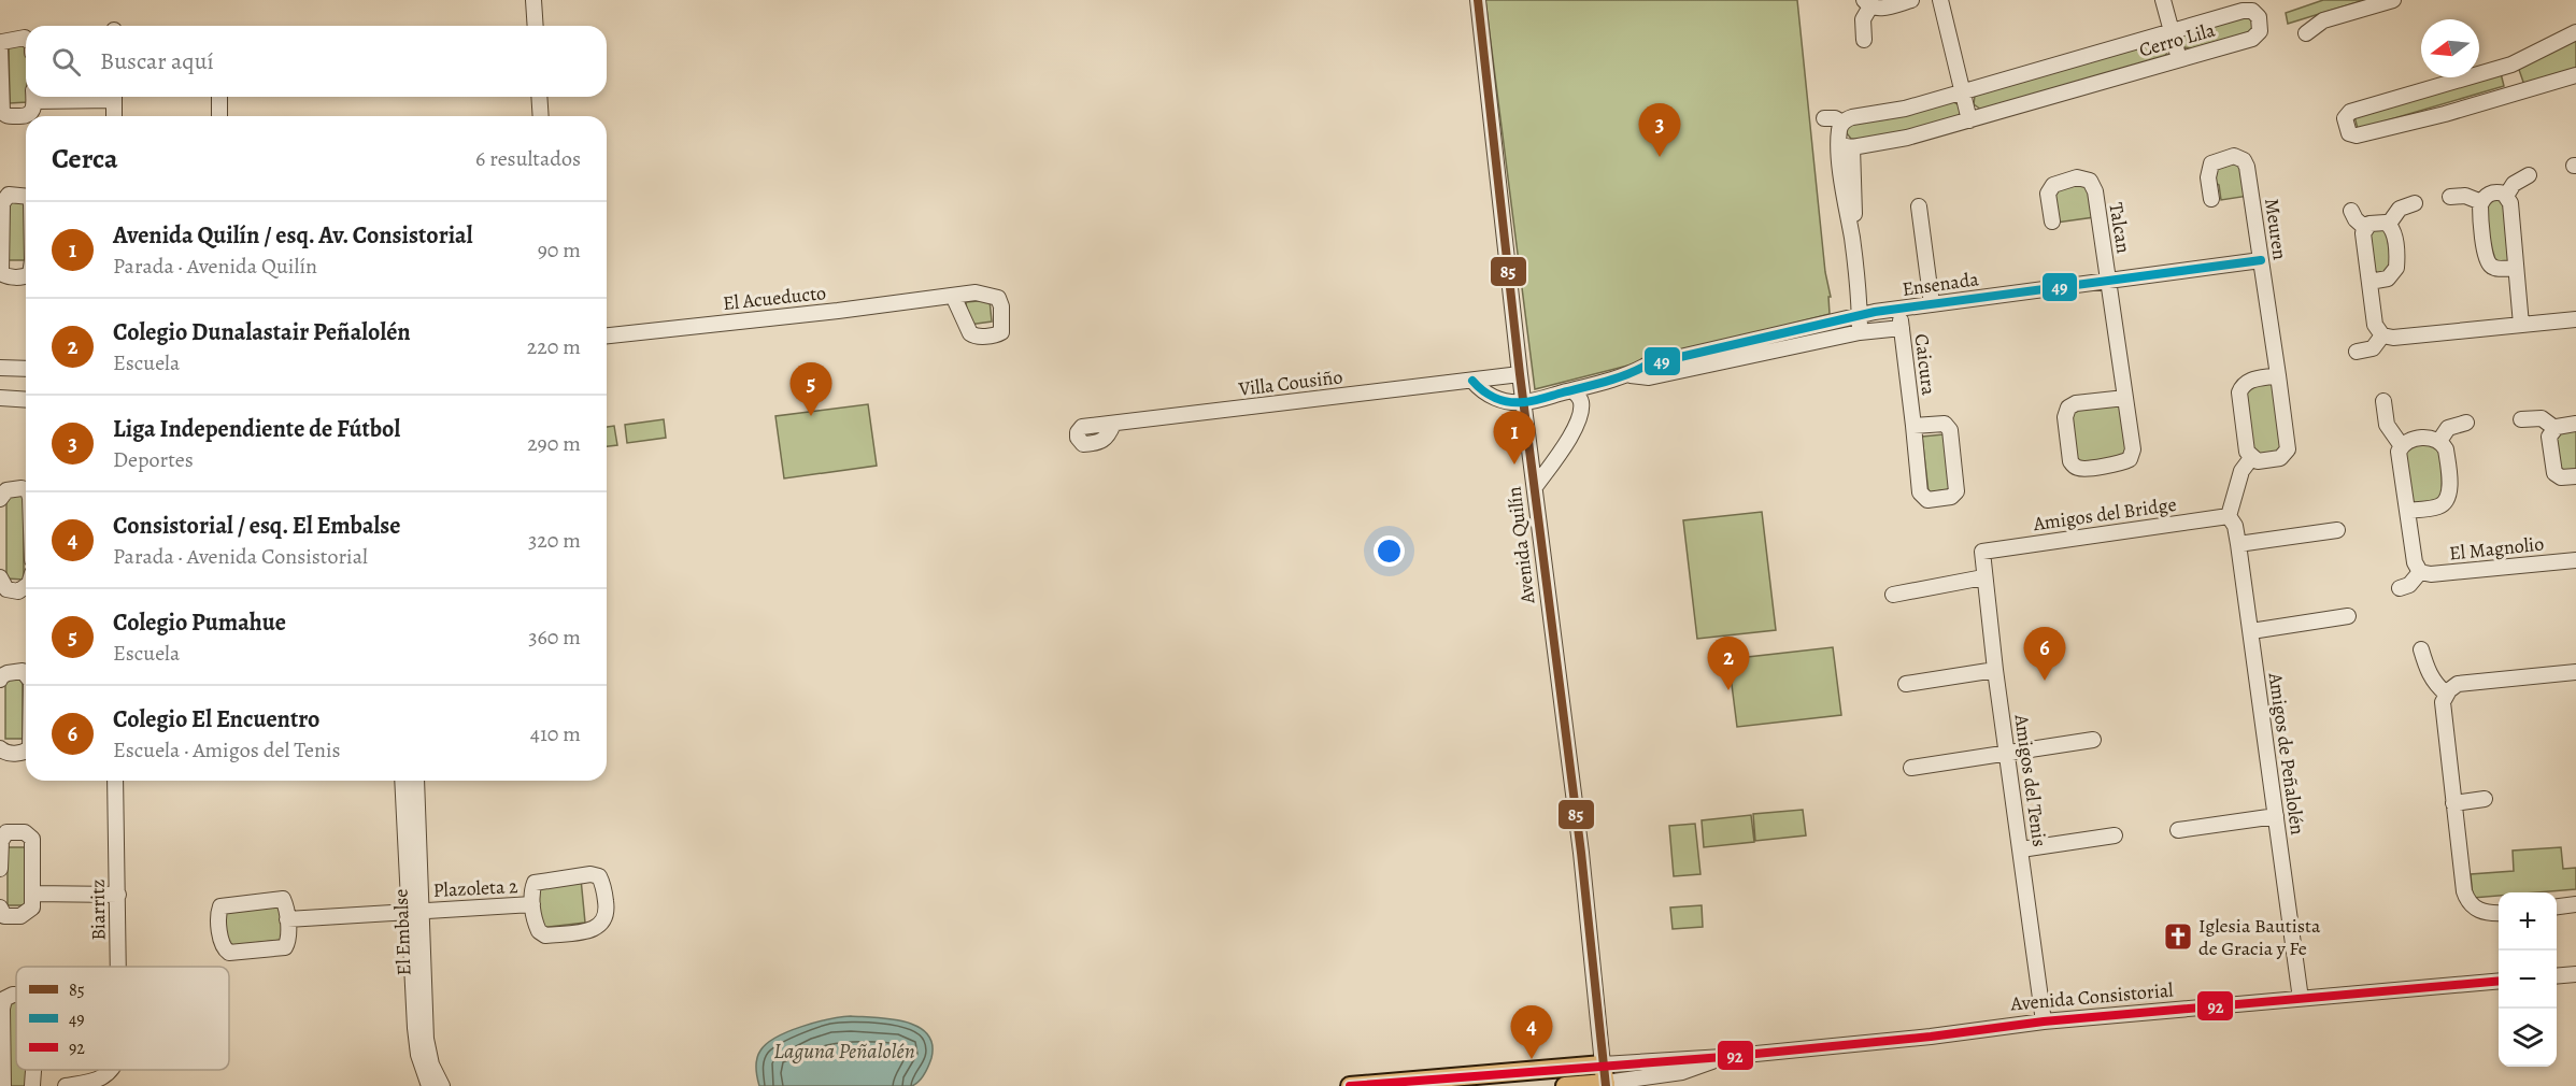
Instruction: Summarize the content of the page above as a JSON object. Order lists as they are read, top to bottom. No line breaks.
{"streets":{"main road":["Avenida Consistorial"],"street":["Cerro Lila","Talcan","Meuren","Ensenada","El Acueducto","Caicura","Villa Cousiño","Amigos del Bridge","Avenida Quilín","El Magnolio","Amigos de Peñalolén","Amigos del Tenis","Plazoleta 2","Biarritz","El Embalse"]},"crossings":[["Talcan","Ensenada"],["Meuren","Ensenada"],["Ensenada","Caicura"],["Ensenada","Avenida Quilín"],["Villa Cousiño","Avenida Quilín"],["Amigos del Bridge","Amigos de Peñalolén"],["Amigos del Bridge","Amigos del Tenis"],["Avenida Quilín","Avenida Consistorial"],["Amigos de Peñalolén","Avenida Consistorial"],["Amigos del Tenis","Avenida Consistorial"],["Plazoleta 2","El Embalse"]],"water":["Laguna Peñalolén"],"places":{"church":["Iglesia Bautista de Gracia y Fe"]},"lines":["transit line 85","transit line 49","transit line 92"],"legend":["85","49","92"],"north":"left","page":{"search":"Buscar aquí","pins":["3","5","1","6","2","4"],"heading":["Cerca","6 resultados"],"list":[{"mark":"1","name":"Avenida Quilín / esq. Av. Consistorial","note":"Parada · Avenida Quilín","value":"90 m"},{"mark":"2","name":"Colegio Dunalastair Peñalolén","note":"Escuela","value":"220 m"},{"mark":"3","name":"Liga Independiente de Fútbol","note":"Deportes","value":"290 m"},{"mark":"4","name":"Consistorial / esq. El Embalse","note":"Parada · Avenida Consistorial","value":"320 m"},{"mark":"5","name":"Colegio Pumahue","note":"Escuela","value":"360 m"},{"mark":"6","name":"Colegio El Encuentro","note":"Escuela · Amigos del Tenis","value":"410 m"}],"map_buttons":["+","−"]}}
